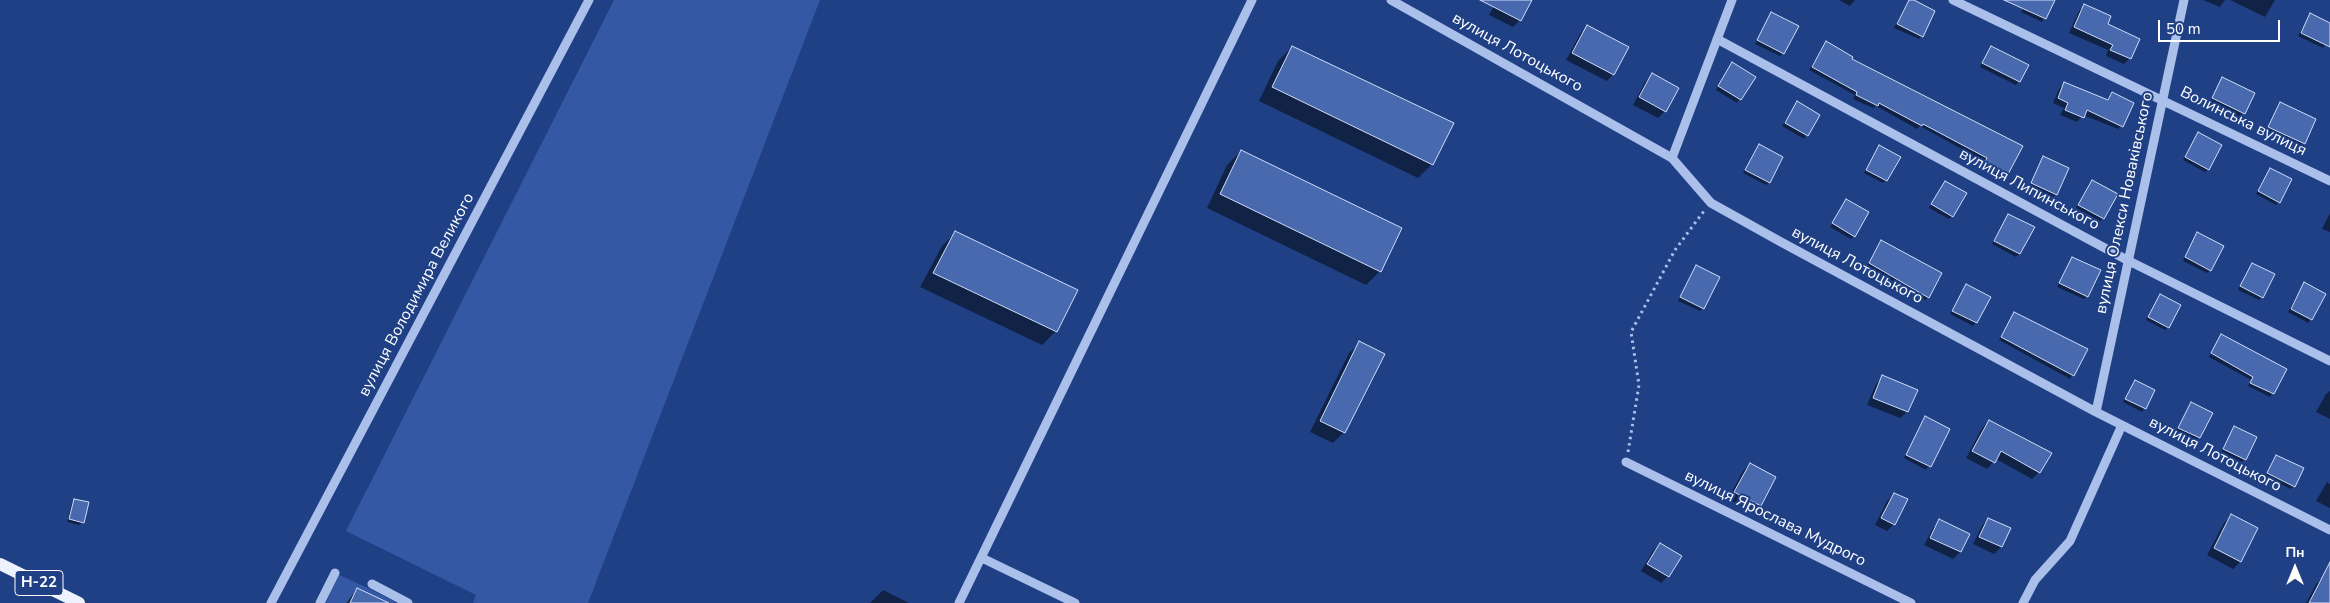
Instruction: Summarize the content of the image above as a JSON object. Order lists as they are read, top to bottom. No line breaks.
{"streets":{"main road":["Н-22"],"street":["вулиця Лотоцького","Волинська вулиця","вулиця Липинського","вулиця Олекси Новаківського","вулиця Володимира Великого","вулиця Ярослава Мудрого"]},"crossings":[["вулиця Лотоцького","вулиця Олекси Новаківського"],["Волинська вулиця","вулиця Олекси Новаківського"],["вулиця Липинського","вулиця Олекси Новаківського"]],"scale_bar":"50 m","north":"top"}
